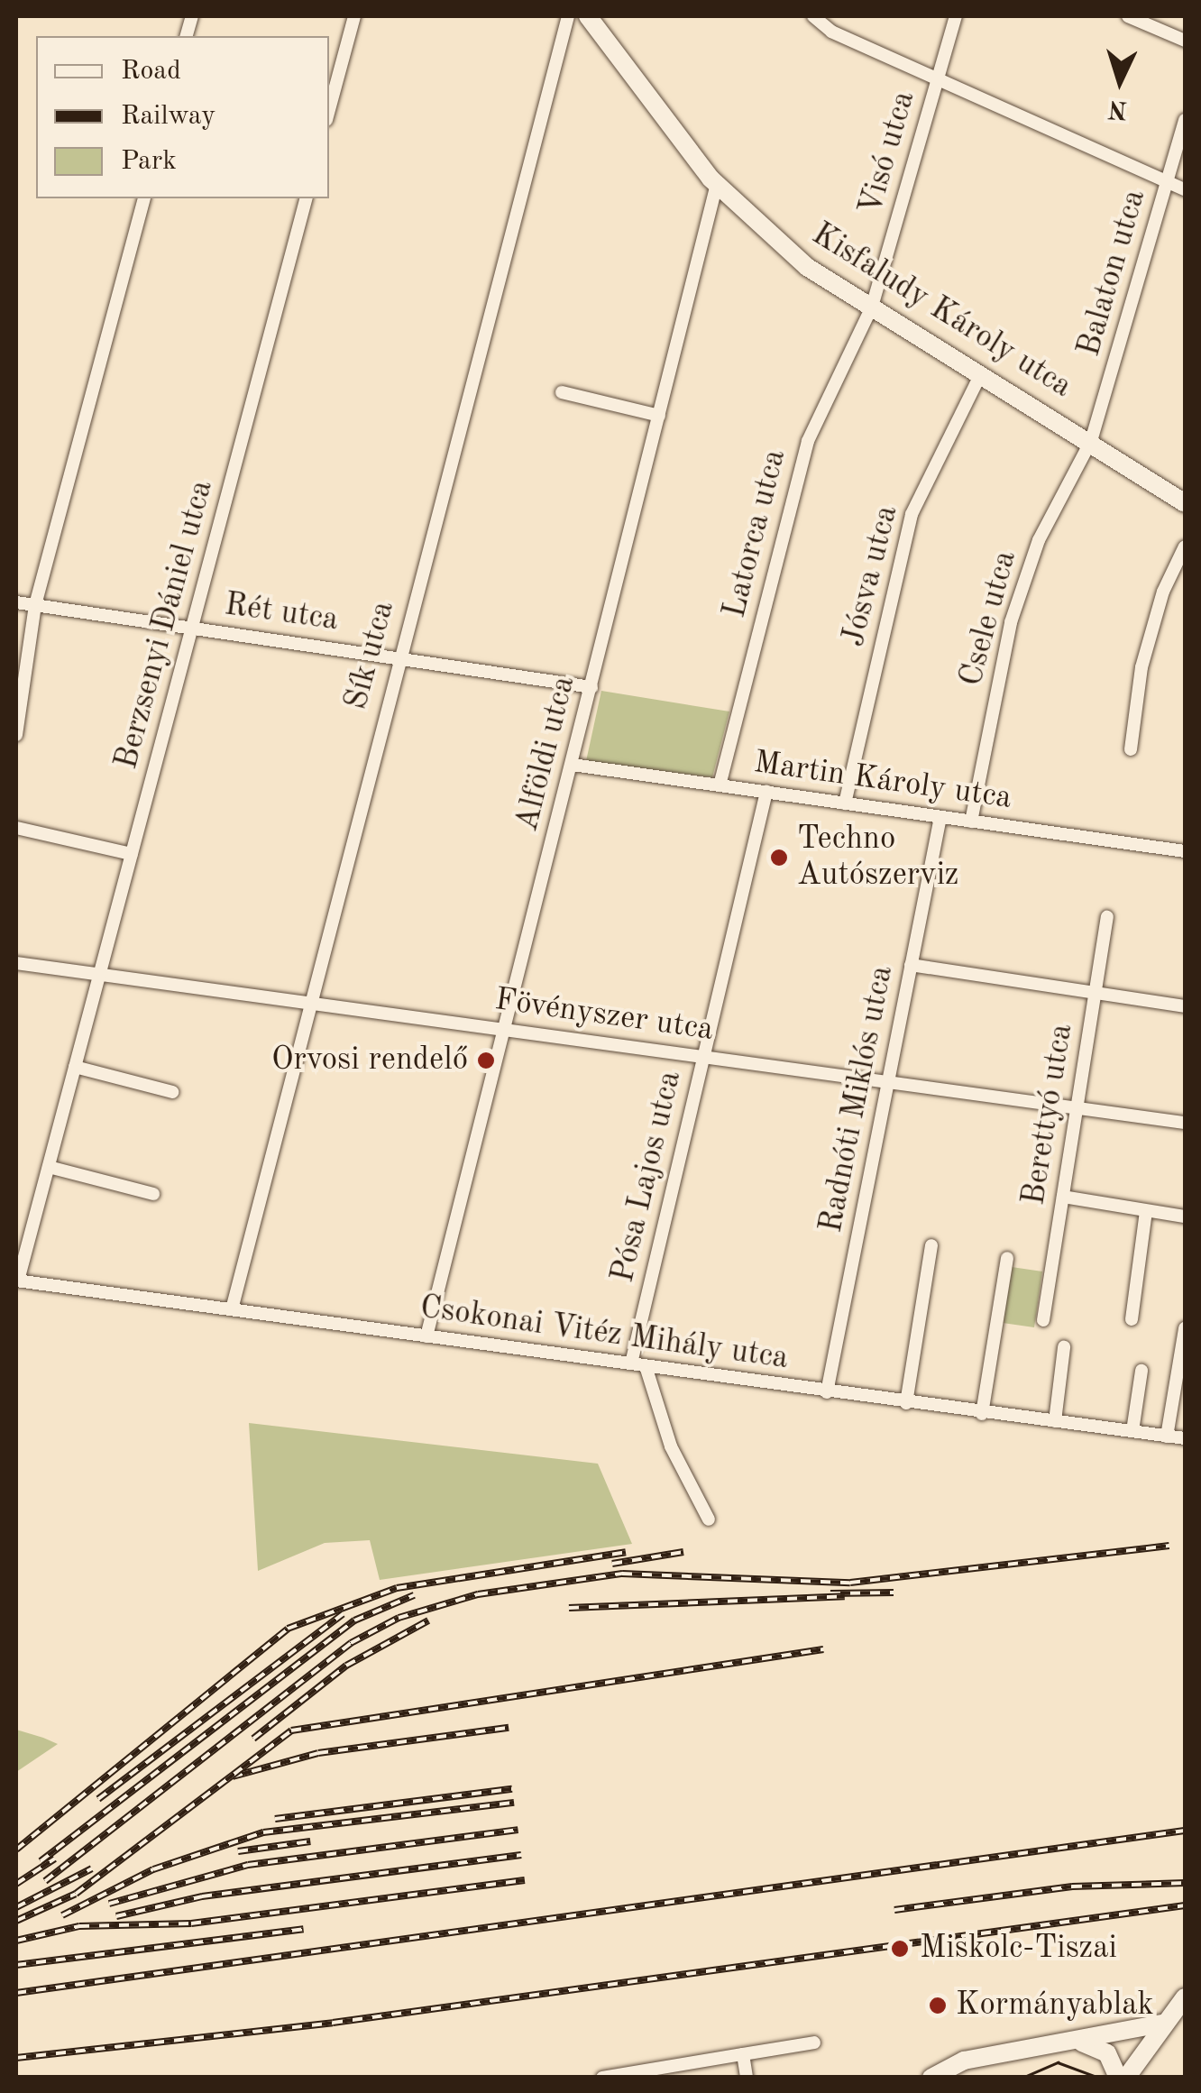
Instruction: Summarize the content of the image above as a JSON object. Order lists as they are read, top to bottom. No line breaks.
{"streets":{"main road":["Kisfaludy Károly utca"],"street":["Visó utca","Balaton utca","Latorca utca","Jósva utca","Rét utca","Csele utca","Berzsenyi Dániel utca","Sík utca","Alföldi utca","Martin Károly utca","Fövényszer utca","Radnóti Miklós utca","Berettyó utca","Pósa Lajos utca","Csokonai Vitéz Mihály utca"]},"crossings":[["Visó utca","Kisfaludy Károly utca"],["Visó utca","Latorca utca"],["Balaton utca","Kisfaludy Károly utca"],["Balaton utca","Csele utca"],["Kisfaludy Károly utca","Latorca utca"],["Kisfaludy Károly utca","Jósva utca"],["Kisfaludy Károly utca","Csele utca"],["Kisfaludy Károly utca","Alföldi utca"],["Latorca utca","Martin Károly utca"],["Jósva utca","Martin Károly utca"],["Rét utca","Berzsenyi Dániel utca"],["Rét utca","Sík utca"],["Rét utca","Alföldi utca"],["Csele utca","Martin Károly utca"],["Berzsenyi Dániel utca","Fövényszer utca"],["Berzsenyi Dániel utca","Csokonai Vitéz Mihály utca"],["Sík utca","Fövényszer utca"],["Sík utca","Csokonai Vitéz Mihály utca"],["Alföldi utca","Martin Károly utca"],["Alföldi utca","Fövényszer utca"],["Alföldi utca","Csokonai Vitéz Mihály utca"],["Martin Károly utca","Radnóti Miklós utca"],["Martin Károly utca","Pósa Lajos utca"],["Fövényszer utca","Radnóti Miklós utca"],["Fövényszer utca","Berettyó utca"],["Fövényszer utca","Pósa Lajos utca"],["Radnóti Miklós utca","Csokonai Vitéz Mihály utca"],["Pósa Lajos utca","Csokonai Vitéz Mihály utca"]],"places":["Techno Autószerviz","Orvosi rendelő","Miskolc-Tiszai","Kormányablak"],"legend":["Road","Railway","Park"],"north":"bottom"}
